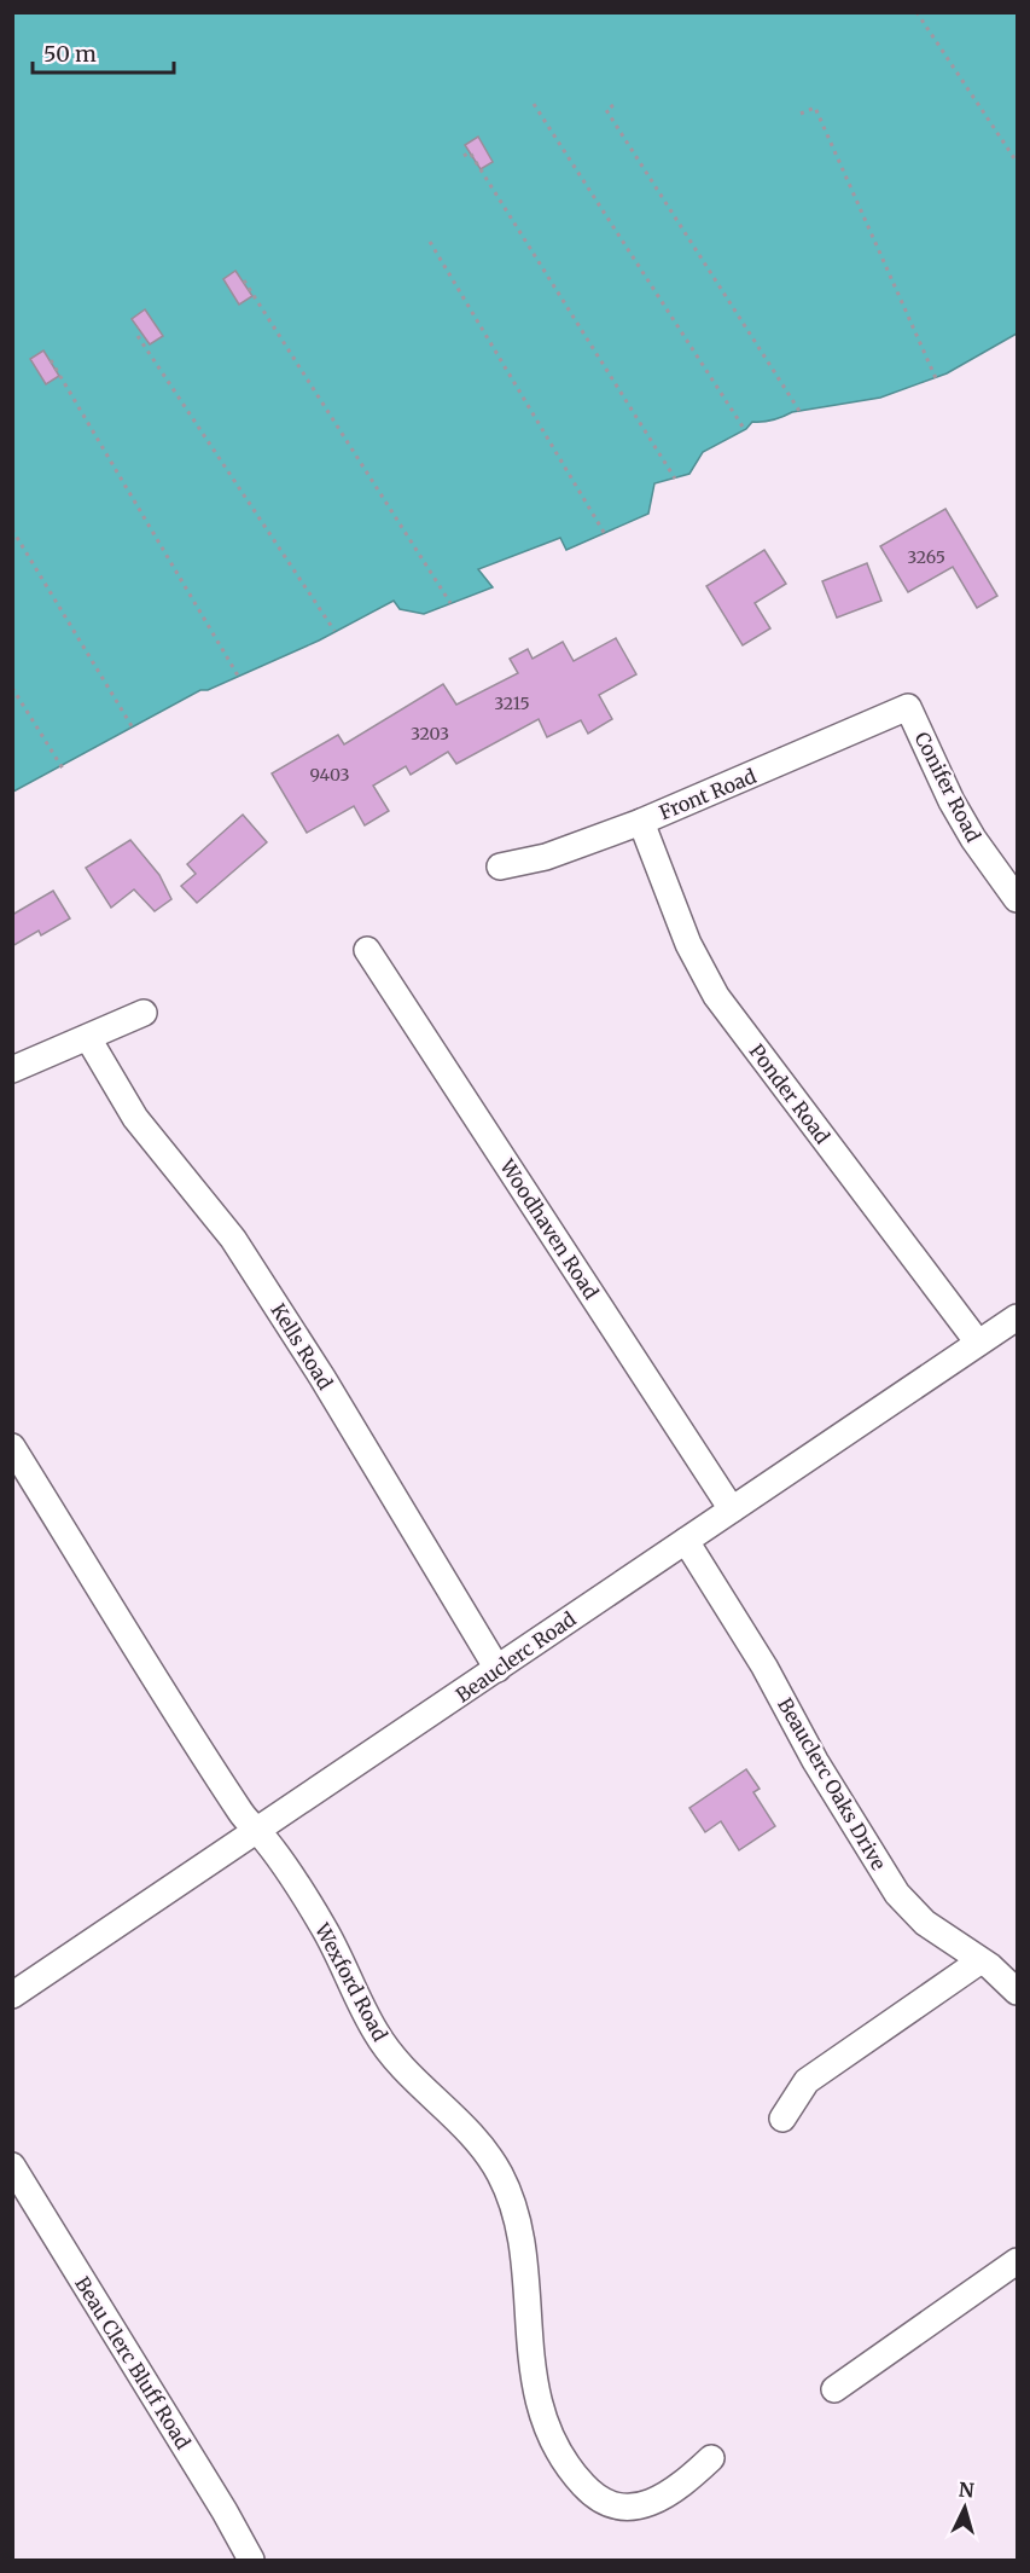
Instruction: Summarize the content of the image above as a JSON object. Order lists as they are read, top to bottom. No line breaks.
{"streets":{"street":["Conifer Road","Front Road","Ponder Road","Woodhaven Road","Kells Road","Beauclerc Road","Beauclerc Oaks Drive","Wexford Road","Beau Clerc Bluff Road"]},"crossings":[["Conifer Road","Front Road"],["Front Road","Ponder Road"],["Ponder Road","Beauclerc Road"],["Woodhaven Road","Beauclerc Road"],["Kells Road","Beauclerc Road"],["Beauclerc Road","Beauclerc Oaks Drive"],["Beauclerc Road","Wexford Road"]],"house_numbers":["3265","3215","3203","9403"],"scale_bar":"50 m","north":"top"}
